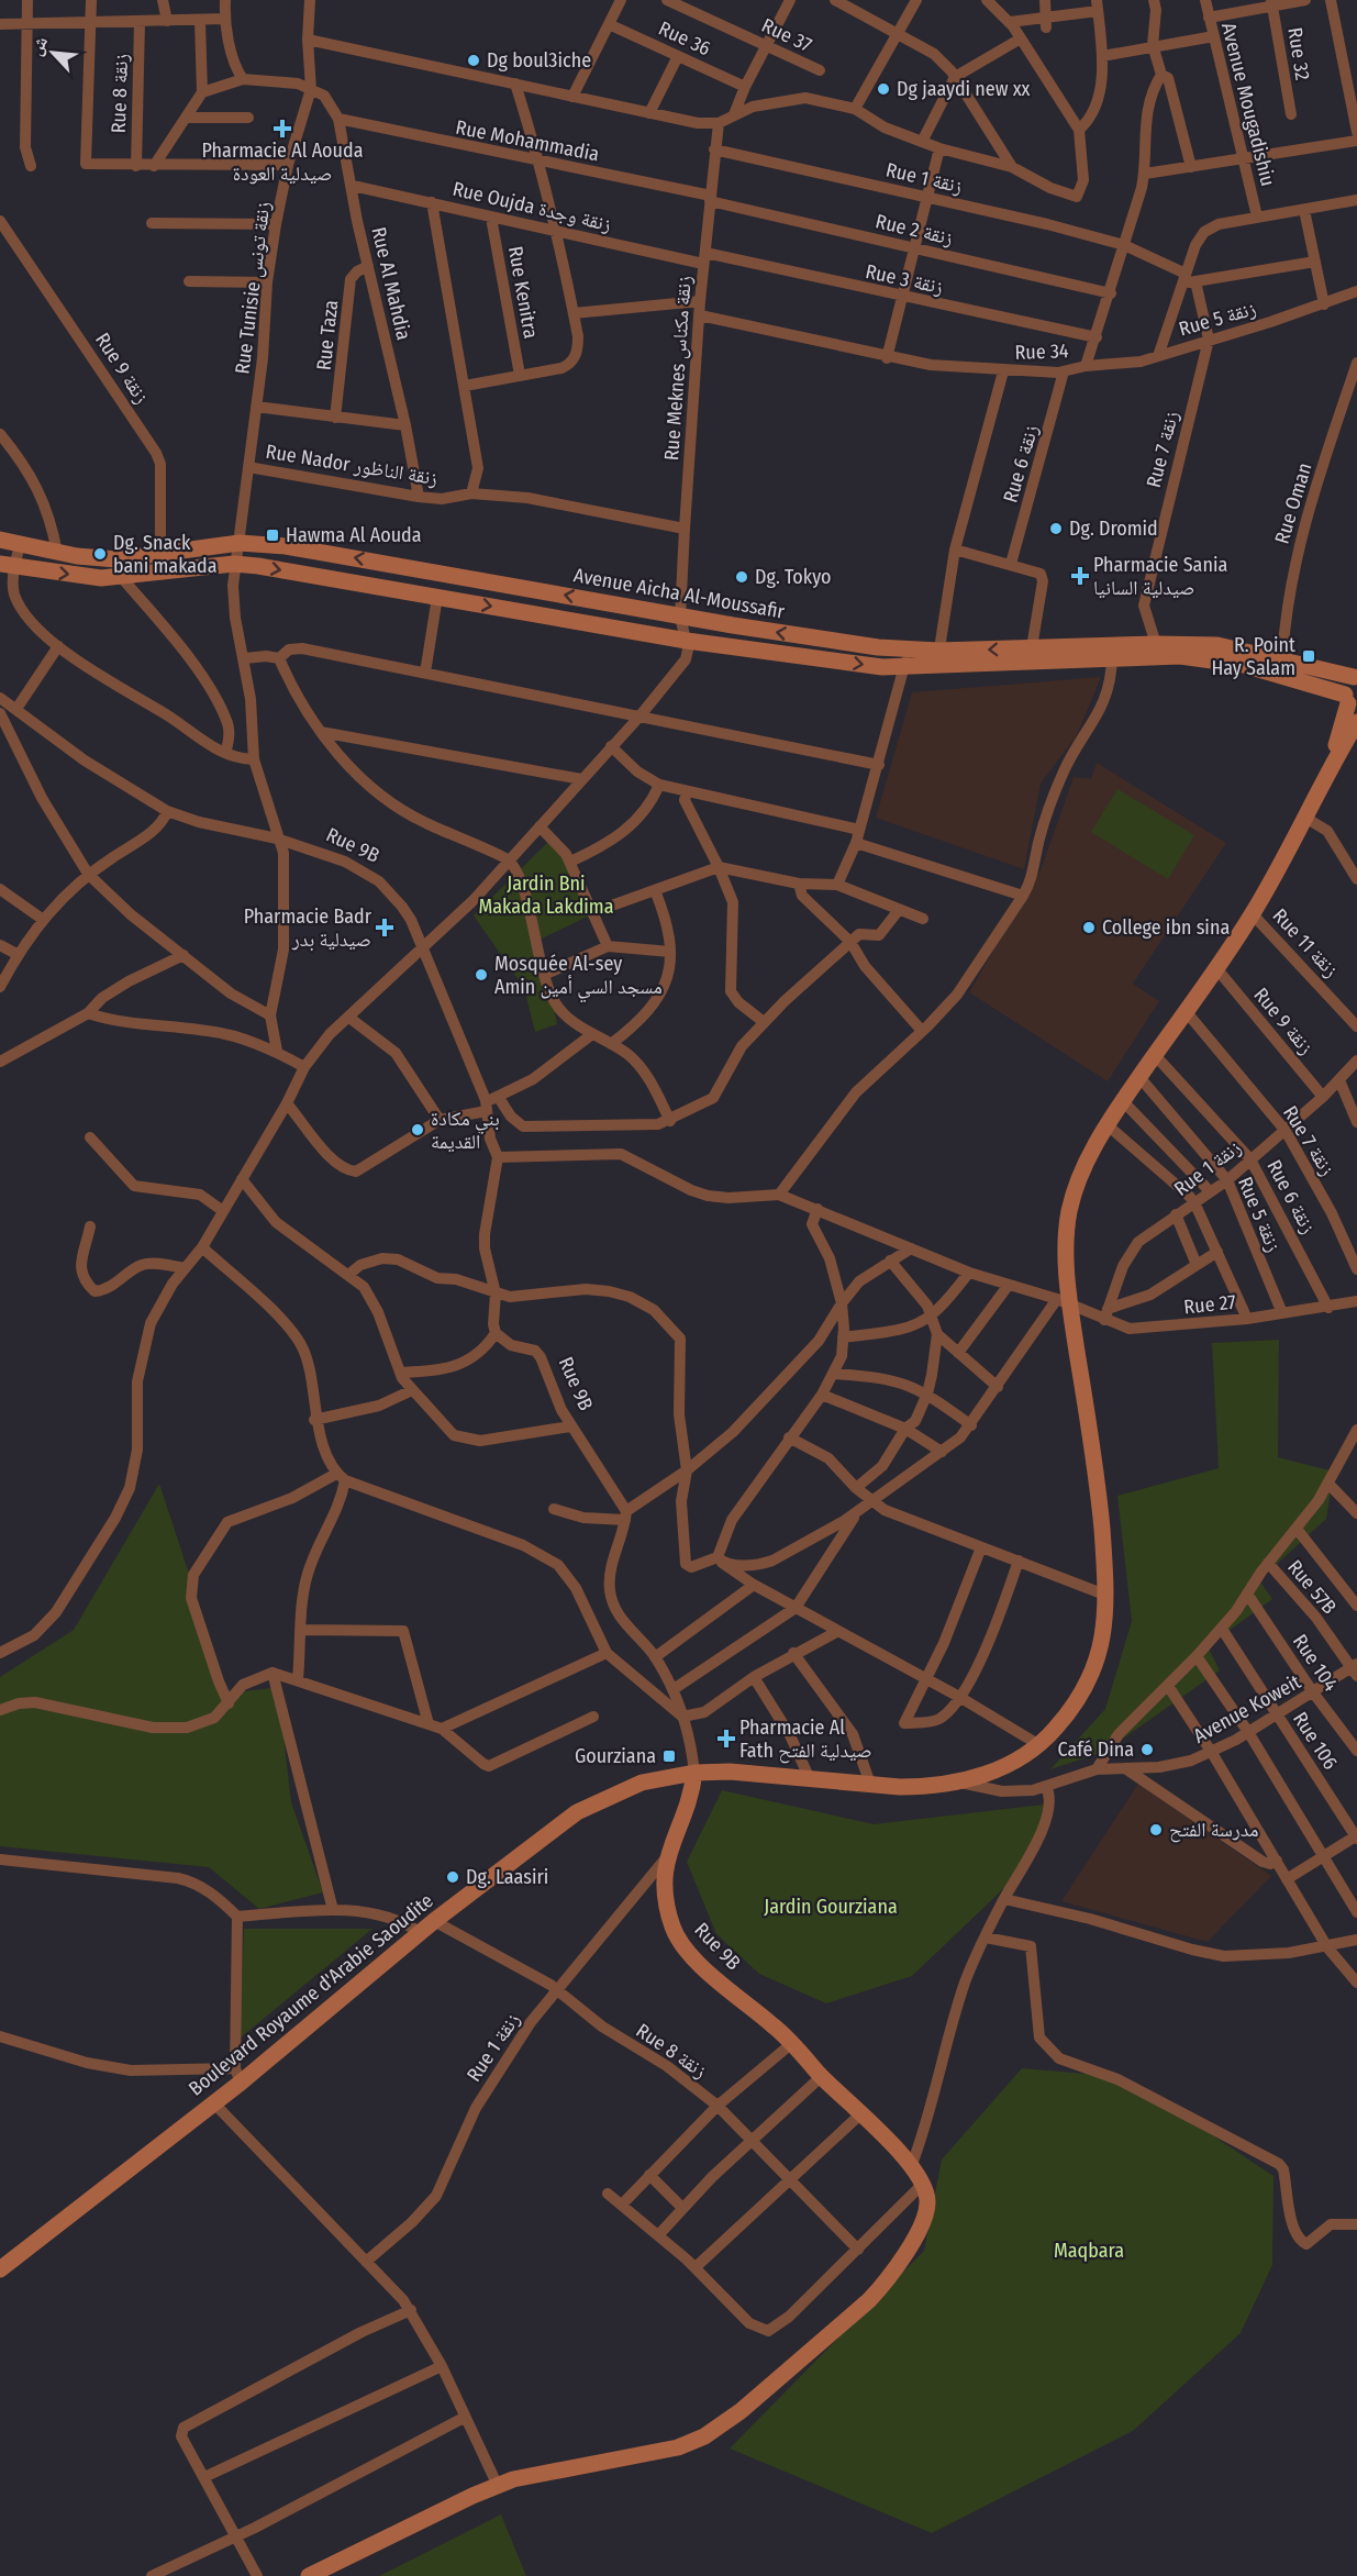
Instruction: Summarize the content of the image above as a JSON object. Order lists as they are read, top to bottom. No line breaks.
{"streets":{"main road":["Avenue Aicha Al-Moussafir","Rue 9B","Boulevard Royaume d'Arabie Saoudite"],"street":["Rue 37","Rue 36","Rue 32","Rue 8 زنقة","Avenue Mougadishiu","Rue Mohammadia","Rue 1 زنقة","Rue Oujda زنقة وجدة","Rue 2 زنقة","Rue 3 زنقة","Rue Al Mahdia","Rue Tunisie زنقة تونس","Rue Kenitra","Rue 5 زنقة","Rue Taza","Rue 34","Rue 9 زنقة","Rue Meknes زنقة مكناس","Rue 7 زنقة","Rue 6 زنقة","Rue Nador زنقة الناظور","Rue Oman","Rue 11 زنقة","Rue 27","Rue 57B","Rue 104","Avenue Koweit","Rue 106"]},"crossings":[["Rue 8 زنقة","Rue 1 زنقة"],["Rue 8 زنقة","Boulevard Royaume d'Arabie Saoudite"],["Rue Mohammadia","Rue 2 زنقة"],["Rue Mohammadia","Rue Al Mahdia"],["Rue Mohammadia","Rue Meknes زنقة مكناس"],["Rue 1 زنقة","Rue 5 زنقة"],["Rue 1 زنقة","Rue 34"],["Rue 1 زنقة","Rue 9 زنقة"],["Rue 1 زنقة","Rue Meknes زنقة مكناس"],["Rue 1 زنقة","Rue 7 زنقة"],["Rue 1 زنقة","Rue 6 زنقة"],["Rue 1 زنقة","Rue 9B"],["Rue 1 زنقة","Rue 27"],["Rue Oujda زنقة وجدة","Rue 3 زنقة"],["Rue Oujda زنقة وجدة","Rue Al Mahdia"],["Rue Oujda زنقة وجدة","Rue Kenitra"],["Rue Oujda زنقة وجدة","Rue Meknes زنقة مكناس"],["Rue 2 زنقة","Rue 34"],["Rue 2 زنقة","Rue Meknes زنقة مكناس"],["Rue 3 زنقة","Rue 34"],["Rue 3 زنقة","Rue Meknes زنقة مكناس"],["Rue Al Mahdia","Rue Tunisie زنقة تونس"],["Rue Al Mahdia","Rue Taza"],["Rue Al Mahdia","Rue Nador زنقة الناظور"],["Rue Tunisie زنقة تونس","Rue Nador زنقة الناظور"],["Rue Tunisie زنقة تونس","Avenue Aicha Al-Moussafir"],["Rue Tunisie زنقة تونس","Rue 9B"],["Rue 5 زنقة","Rue 34"],["Rue 5 زنقة","Rue 7 زنقة"],["Rue 5 زنقة","Rue 27"],["Rue 5 زنقة","Boulevard Royaume d'Arabie Saoudite"],["Rue 34","Rue Meknes زنقة مكناس"],["Rue 34","Rue 6 زنقة"],["Rue 9 زنقة","Avenue Aicha Al-Moussafir"],["Rue 9 زنقة","Boulevard Royaume d'Arabie Saoudite"],["Rue Meknes زنقة مكناس","Rue Nador زنقة الناظور"],["Rue Meknes زنقة مكناس","Avenue Aicha Al-Moussafir"],["Rue 7 زنقة","Avenue Aicha Al-Moussafir"],["Rue 7 زنقة","Boulevard Royaume d'Arabie Saoudite"],["Rue 6 زنقة","Rue 27"],["Rue 6 زنقة","Boulevard Royaume d'Arabie Saoudite"],["Rue Oman","Avenue Aicha Al-Moussafir"],["Avenue Aicha Al-Moussafir","Boulevard Royaume d'Arabie Saoudite"],["Rue 9B","Boulevard Royaume d'Arabie Saoudite"],["Rue 11 زنقة","Boulevard Royaume d'Arabie Saoudite"],["Rue 27","Boulevard Royaume d'Arabie Saoudite"],["Rue 57B","Avenue Koweit"],["Rue 104","Avenue Koweit"],["Avenue Koweit","Rue 106"],["Avenue Koweit","Boulevard Royaume d'Arabie Saoudite"]],"parks":["Jardin Bni Makada Lakdima","Jardin Gourziana","Maqbara"],"places":{"other":["Dg boul3iche","Dg jaaydi new xx","Dg. Dromid","Dg. Snack bani makada","Dg. Tokyo","College ibn sina","Mosquée Al-sey Amin مسجد السي أمين","بني مكادة القديمة","Café Dina","مدرسة الفتح","Dg. Laasiri"],"health":["Pharmacie Al Aouda صيدلية العودة","Pharmacie Sania صيدلية السانيا","Pharmacie Badr صيدلية بدر","Pharmacie Al Fath صيدلية الفتح"],"transit":["Hawma Al Aouda","R. Point Hay Salam","Gourziana"]},"north":"top left"}
